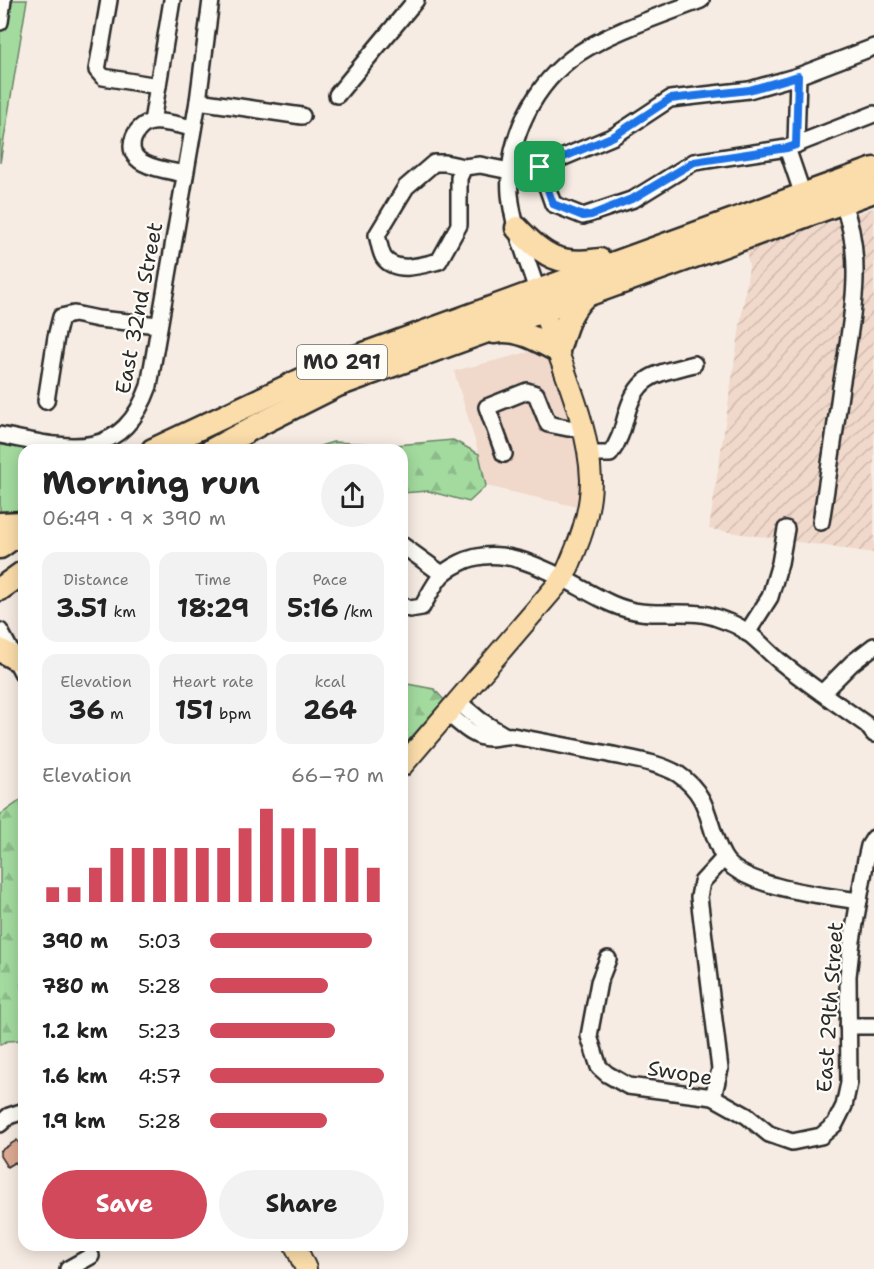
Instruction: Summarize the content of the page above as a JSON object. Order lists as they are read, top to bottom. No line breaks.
{"streets":{"highway":["MO 291"],"street":["East 32nd Street","East 29th Street","Swope"]},"crossings":[["East 29th Street","Swope"]],"page":{"heading":["Morning run","06:49 · 9 × 390 m"],"stats":[["Distance","3.51 km"],["Time","18:29"],["Pace","5:16 /km"],["Elevation","36 m"],["Heart rate","151 bpm"],["kcal","264"]],"chart":["Elevation","66–70 m"],"list":[{"name":"390 m","note":"5:03"},{"name":"780 m","note":"5:28"},{"name":"1.2 km","note":"5:23"},{"name":"1.6 km","note":"4:57"},{"name":"1.9 km","note":"5:28"}],"buttons":["Save","Share"]}}
